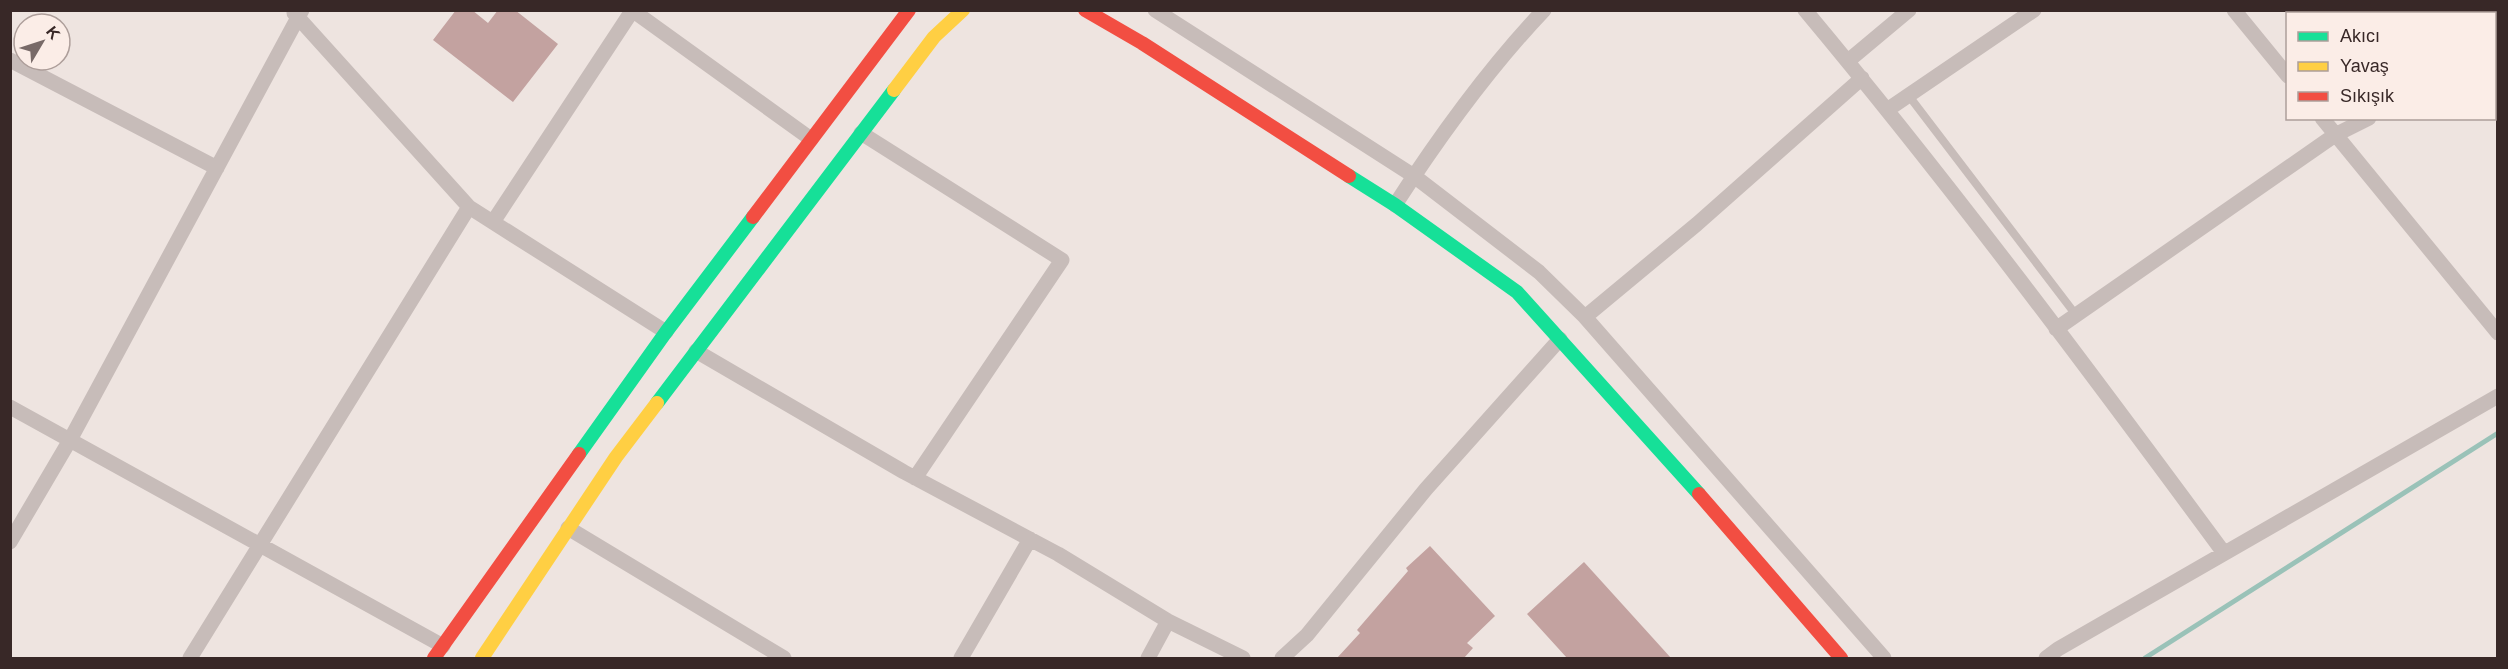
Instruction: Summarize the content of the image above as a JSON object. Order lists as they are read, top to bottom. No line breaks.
{"legend":["Akıcı","Yavaş","Sıkışık"],"north":"top right"}
